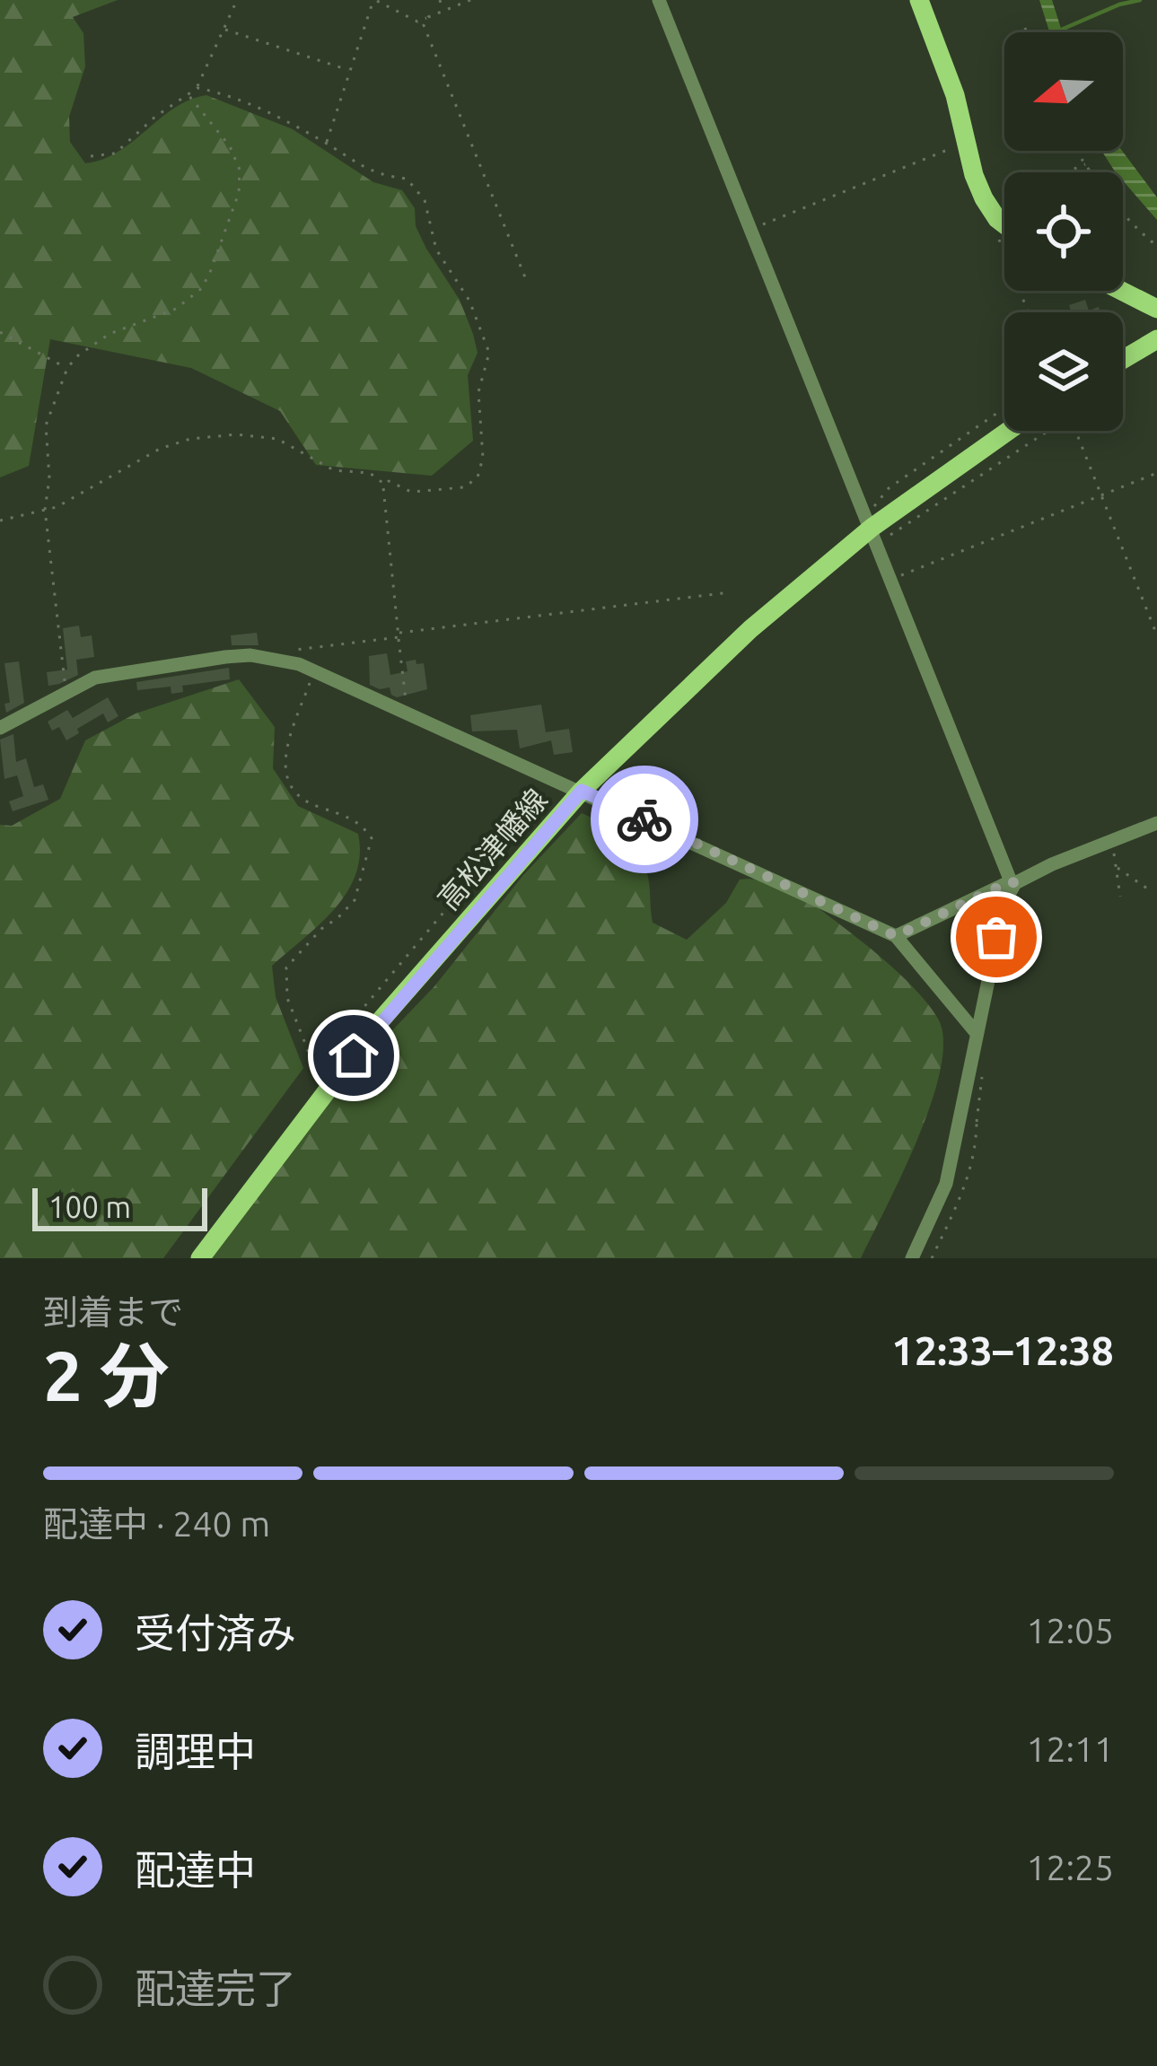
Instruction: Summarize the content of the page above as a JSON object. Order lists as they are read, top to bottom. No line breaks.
{"streets":{"main road":["高松津幡線"]},"scale_bar":"100 m","north":"left","page":{"scale":"100 m","heading":["2 分","到着まで","12:33–12:38"],"bar":"配達中 · 240 m","list":[["受付済み","12:05"],["調理中","12:11"],["配達中","12:25"],"配達完了"]}}
